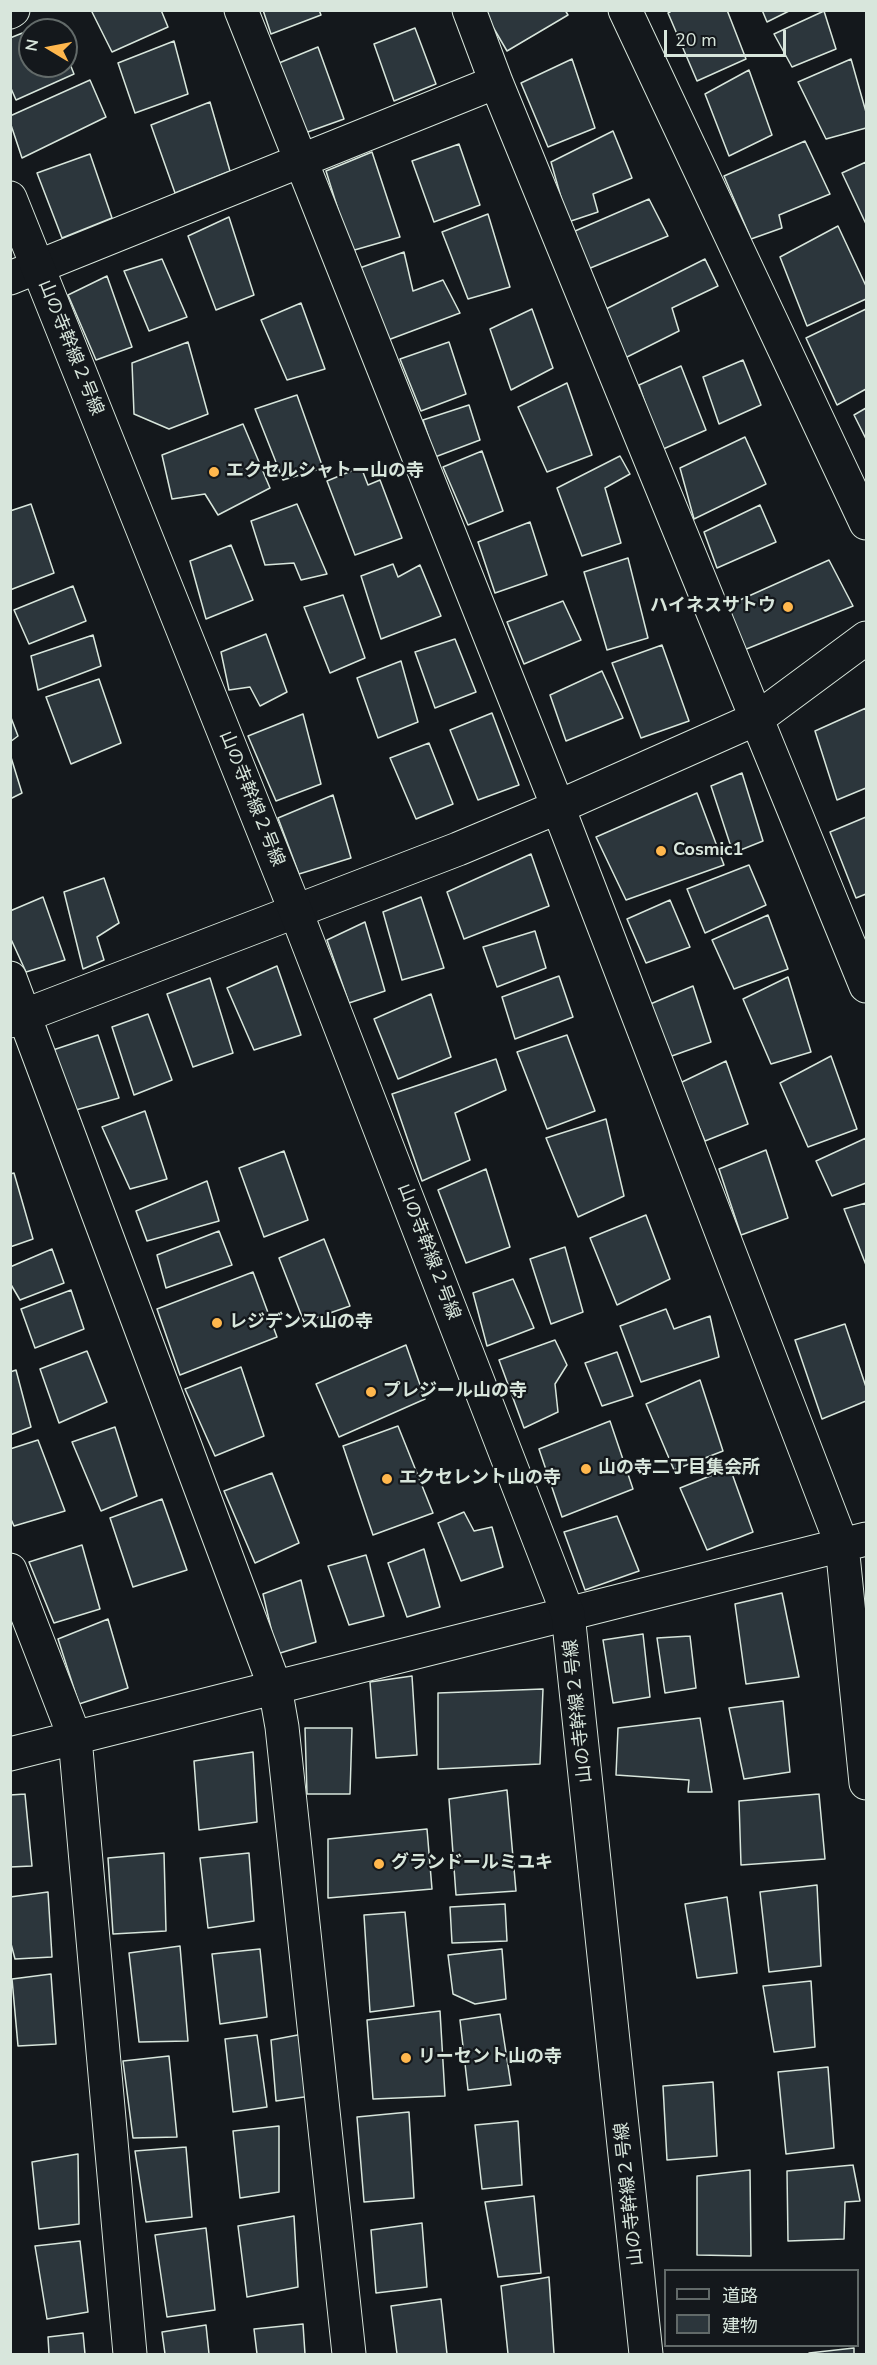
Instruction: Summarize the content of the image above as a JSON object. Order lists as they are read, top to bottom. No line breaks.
{"streets":{"street":["山の寺幹線２号線"]},"places":["エクセルシャトー山の寺","ハイネスサトウ","Cosmic1","レジデンス山の寺","プレジール山の寺","山の寺二丁目集会所","エクセレント山の寺","グランドールミユキ","リーセント山の寺"],"legend":["道路","建物"],"scale_bar":"20 m","north":"left"}
